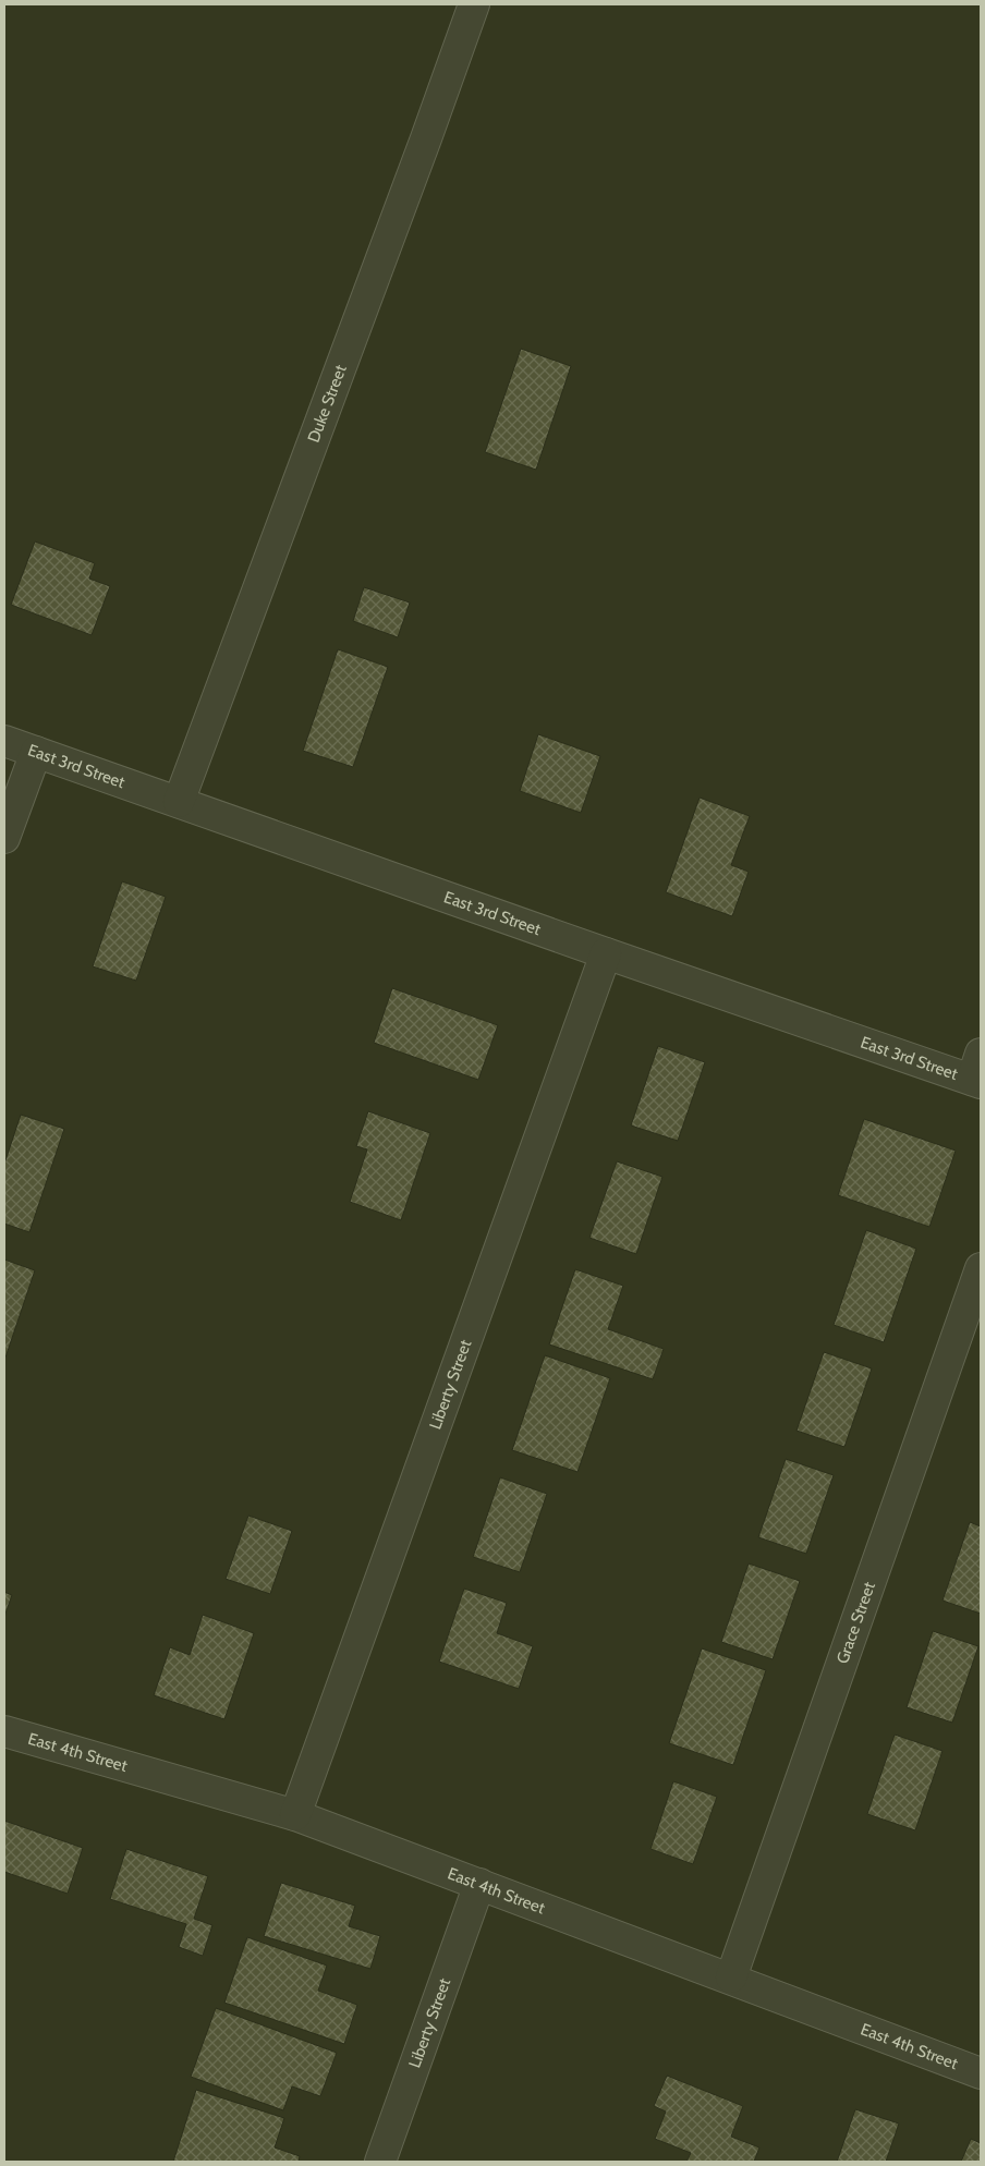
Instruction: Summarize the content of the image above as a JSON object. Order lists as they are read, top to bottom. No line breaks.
{"streets":{"street":["Duke Street","East 3rd Street","Liberty Street","Grace Street","East 4th Street"]},"crossings":[["Duke Street","East 3rd Street"],["East 3rd Street","Liberty Street"],["Liberty Street","East 4th Street"],["Grace Street","East 4th Street"]]}
